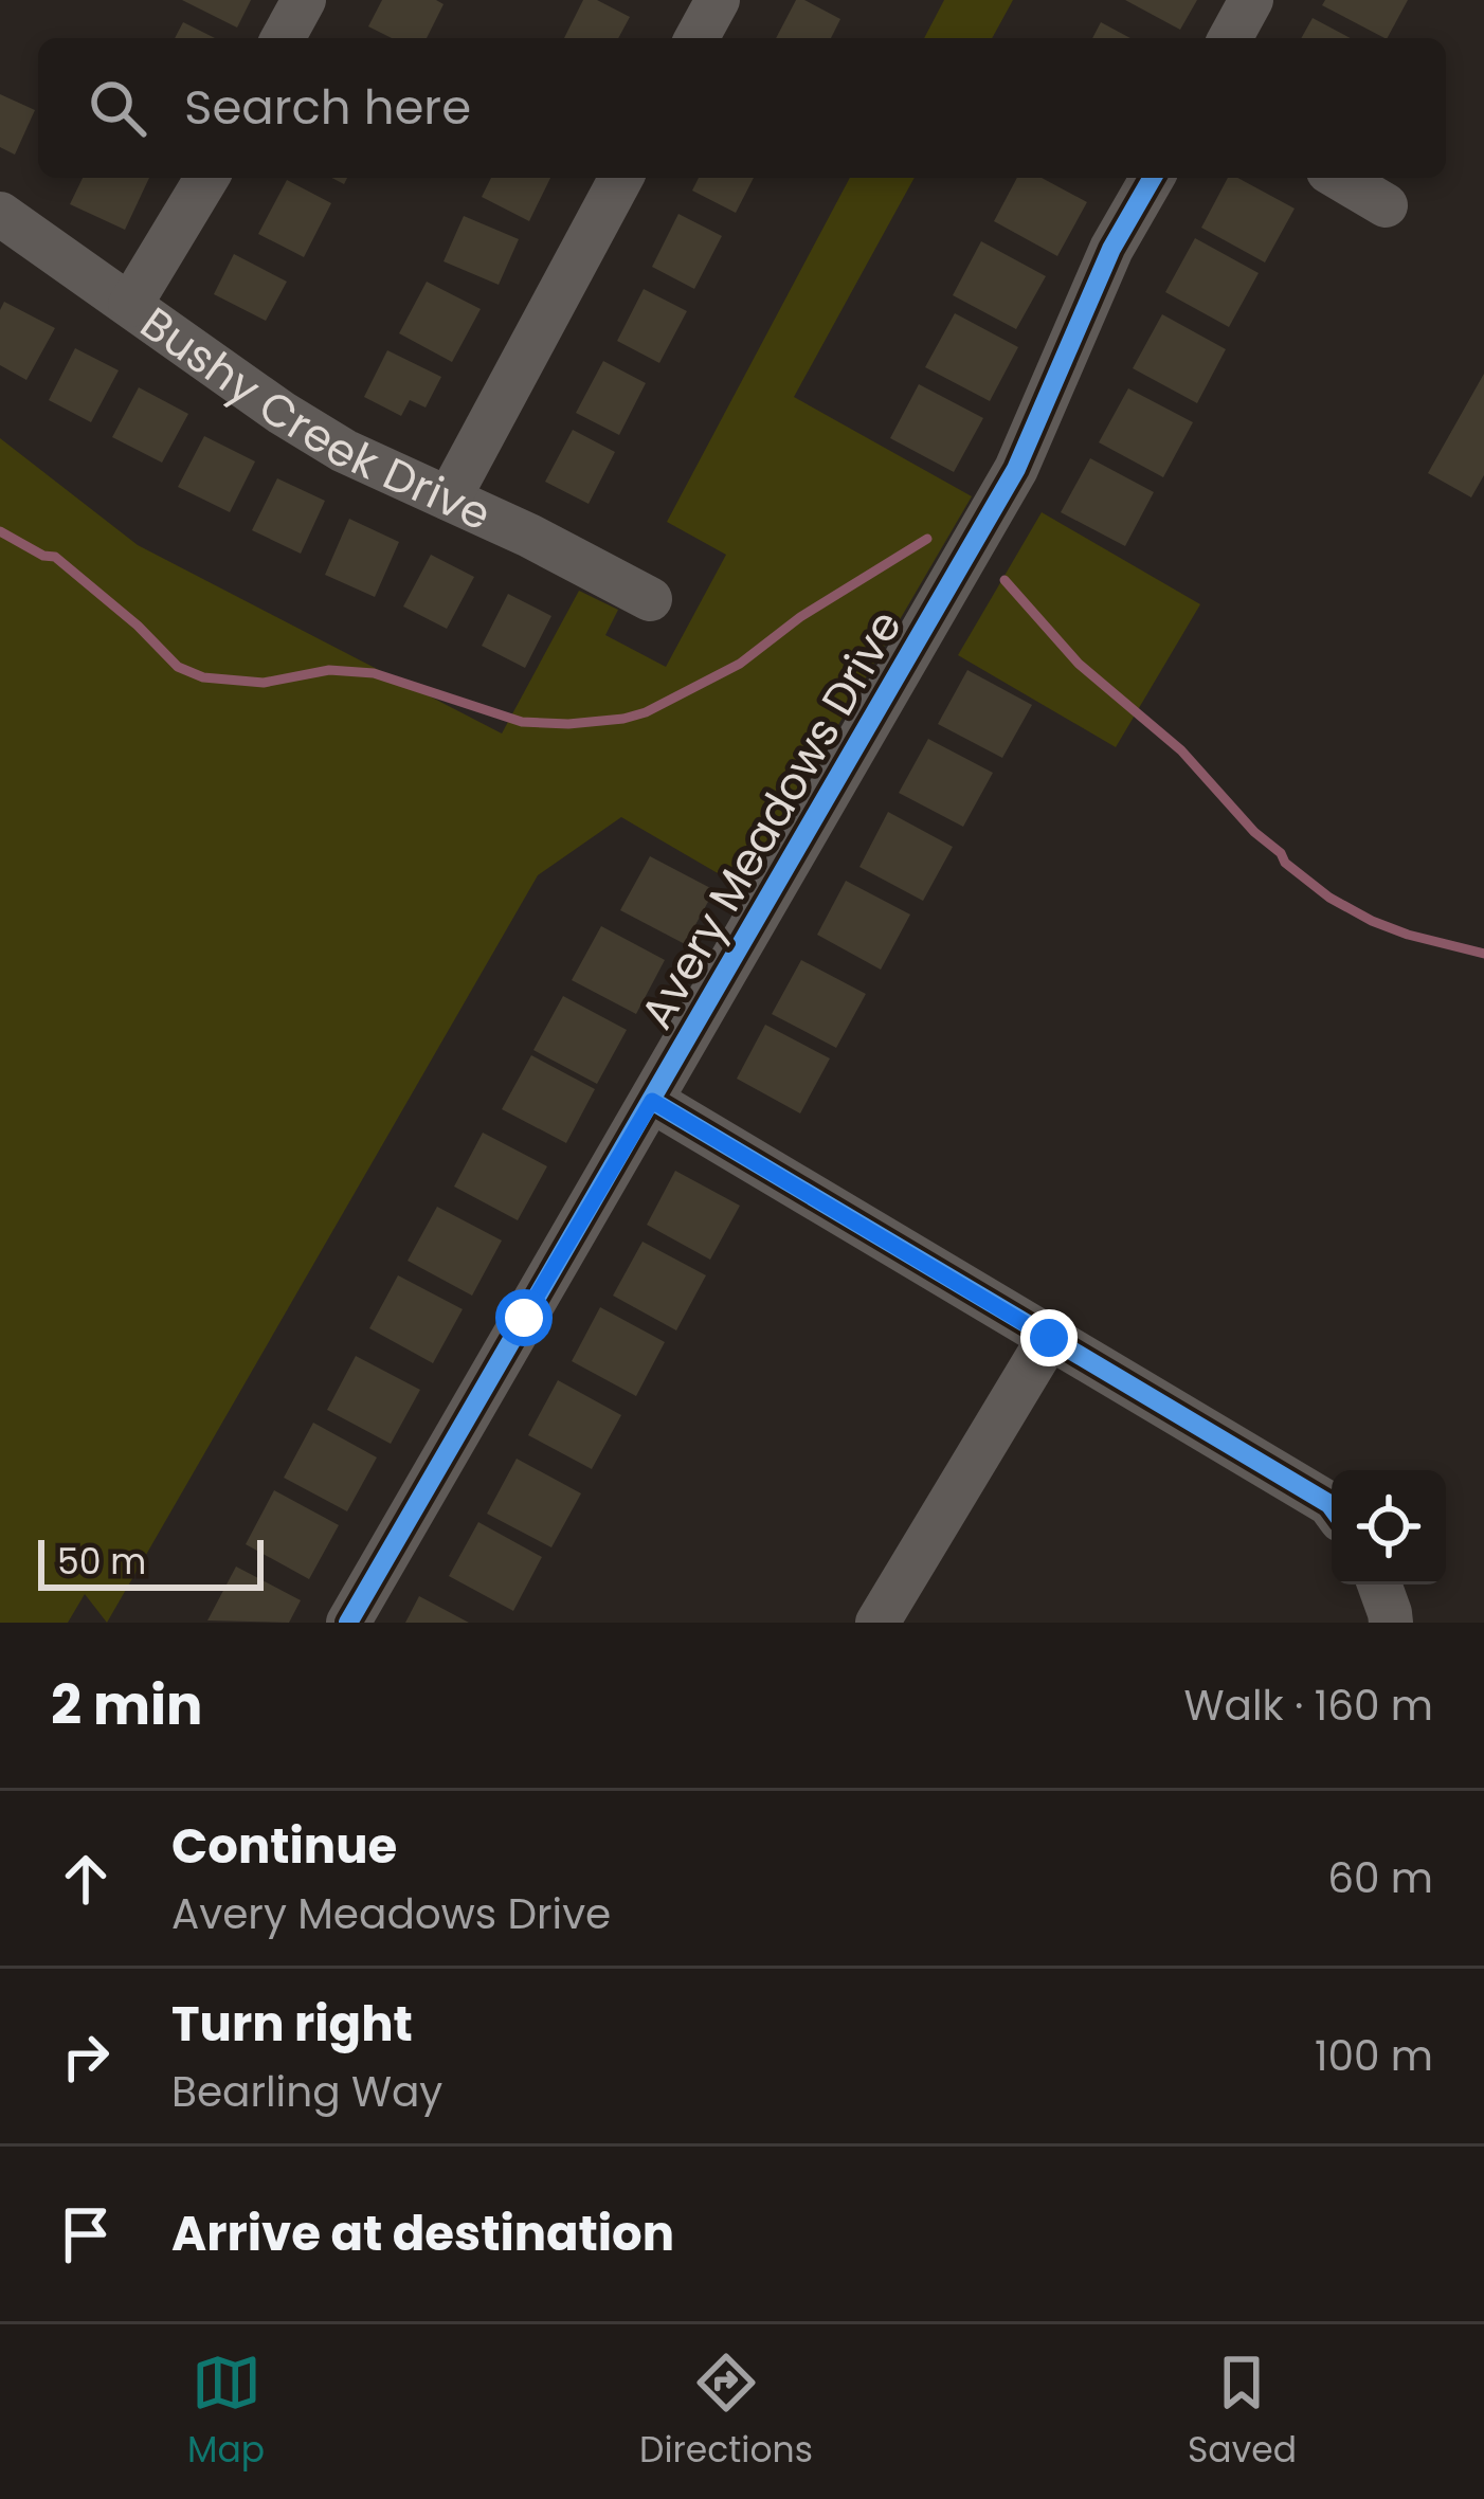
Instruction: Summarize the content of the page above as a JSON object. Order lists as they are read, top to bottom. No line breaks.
{"streets":{"street":["Bushy Creek Drive","Avery Meadows Drive"]},"scale_bar":"50 m","page":{"search":"Search here","scale":"50 m","heading":["2 min","Walk · 160 m"],"list":[["Continue","Avery Meadows Drive","60 m"],["Turn right","Bearling Way","100 m"],"Arrive at destination"],"nav":["Map","Directions","Saved"]}}
